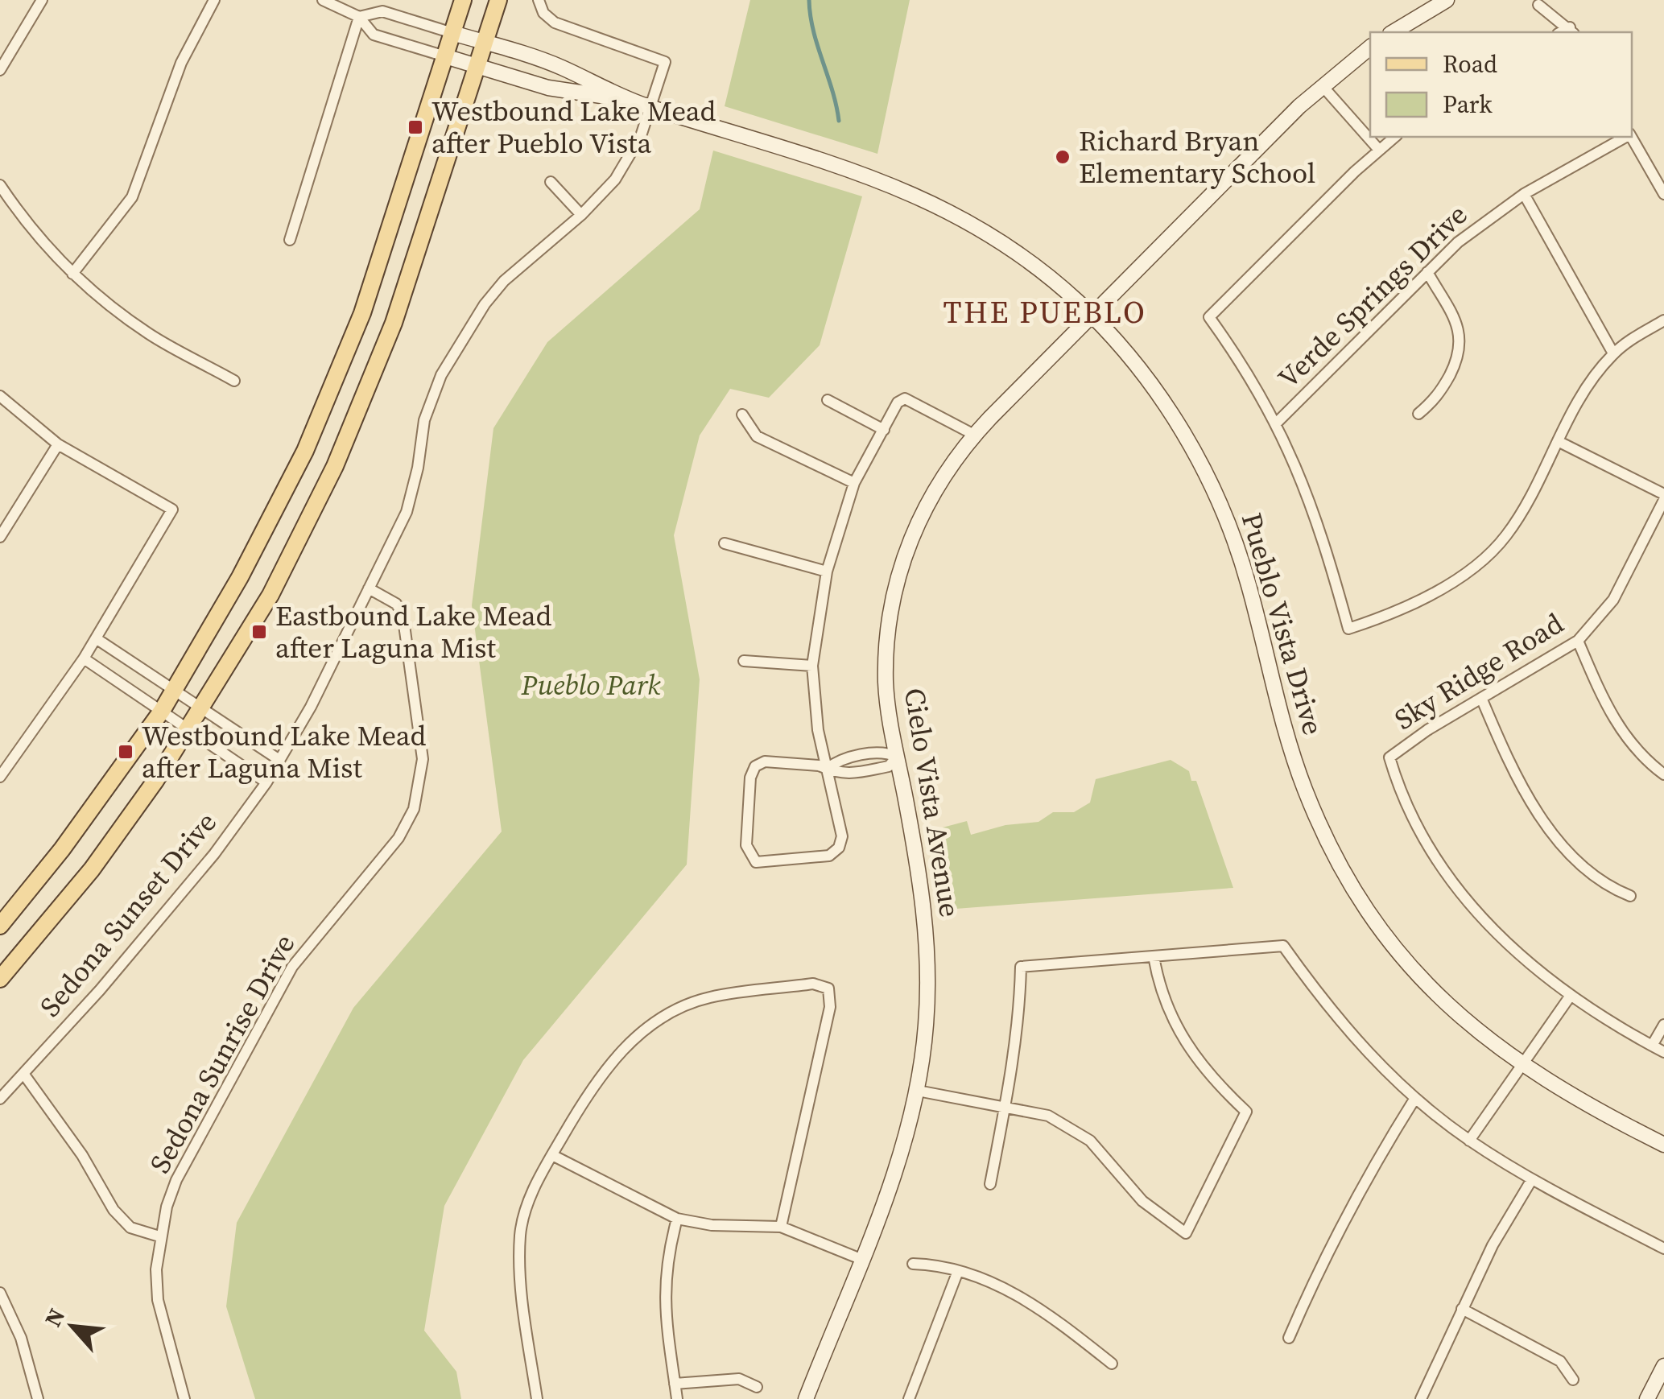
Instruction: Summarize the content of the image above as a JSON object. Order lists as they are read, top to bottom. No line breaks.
{"streets":{"street":["Verde Springs Drive","Pueblo Vista Drive","Sky Ridge Road","Cielo Vista Avenue","Sedona Sunset Drive","Sedona Sunrise Drive"]},"crossings":[["Pueblo Vista Drive","Cielo Vista Avenue"],["Pueblo Vista Drive","Sedona Sunset Drive"],["Sedona Sunset Drive","Sedona Sunrise Drive"]],"districts":["THE PUEBLO"],"parks":["Pueblo Park"],"places":{"transit":["Westbound Lake Mead after Pueblo Vista","Eastbound Lake Mead after Laguna Mist","Westbound Lake Mead after Laguna Mist"],"other":["Richard Bryan Elementary School"]},"legend":["Road","Park"],"north":"top left"}
